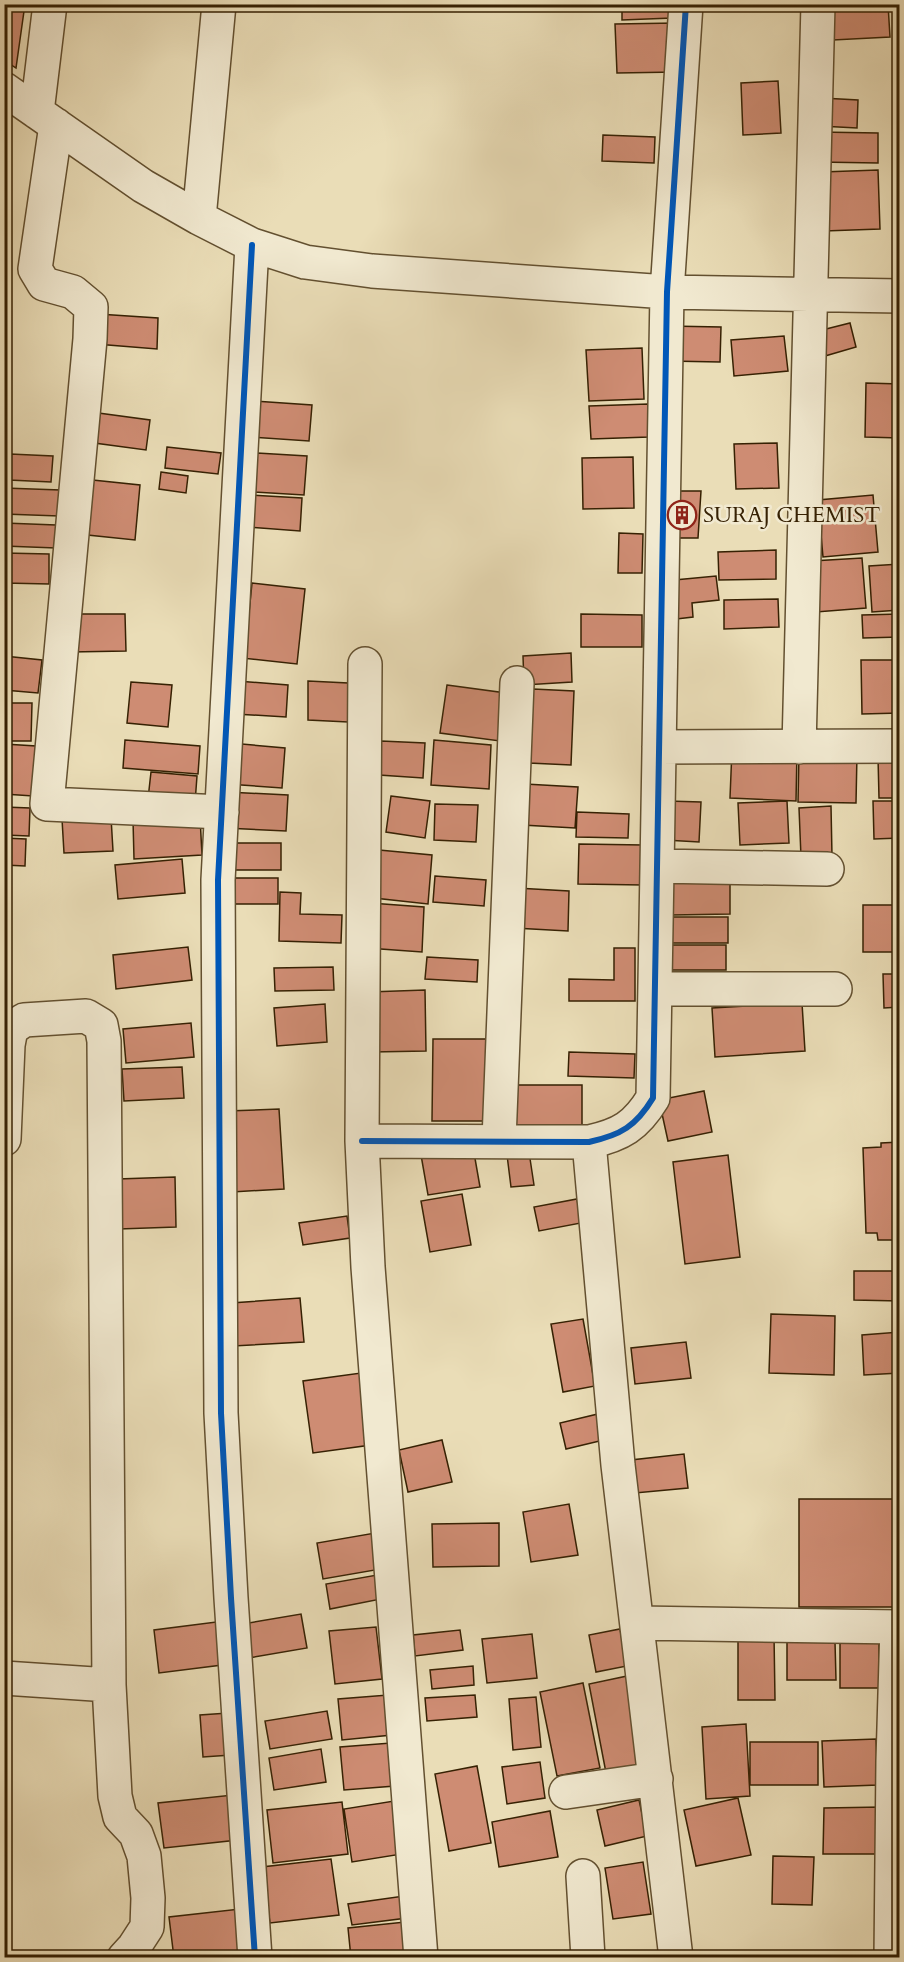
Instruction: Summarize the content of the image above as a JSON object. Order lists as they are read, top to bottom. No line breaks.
{"places":{"building":["SURAJ CHEMIST"]}}
